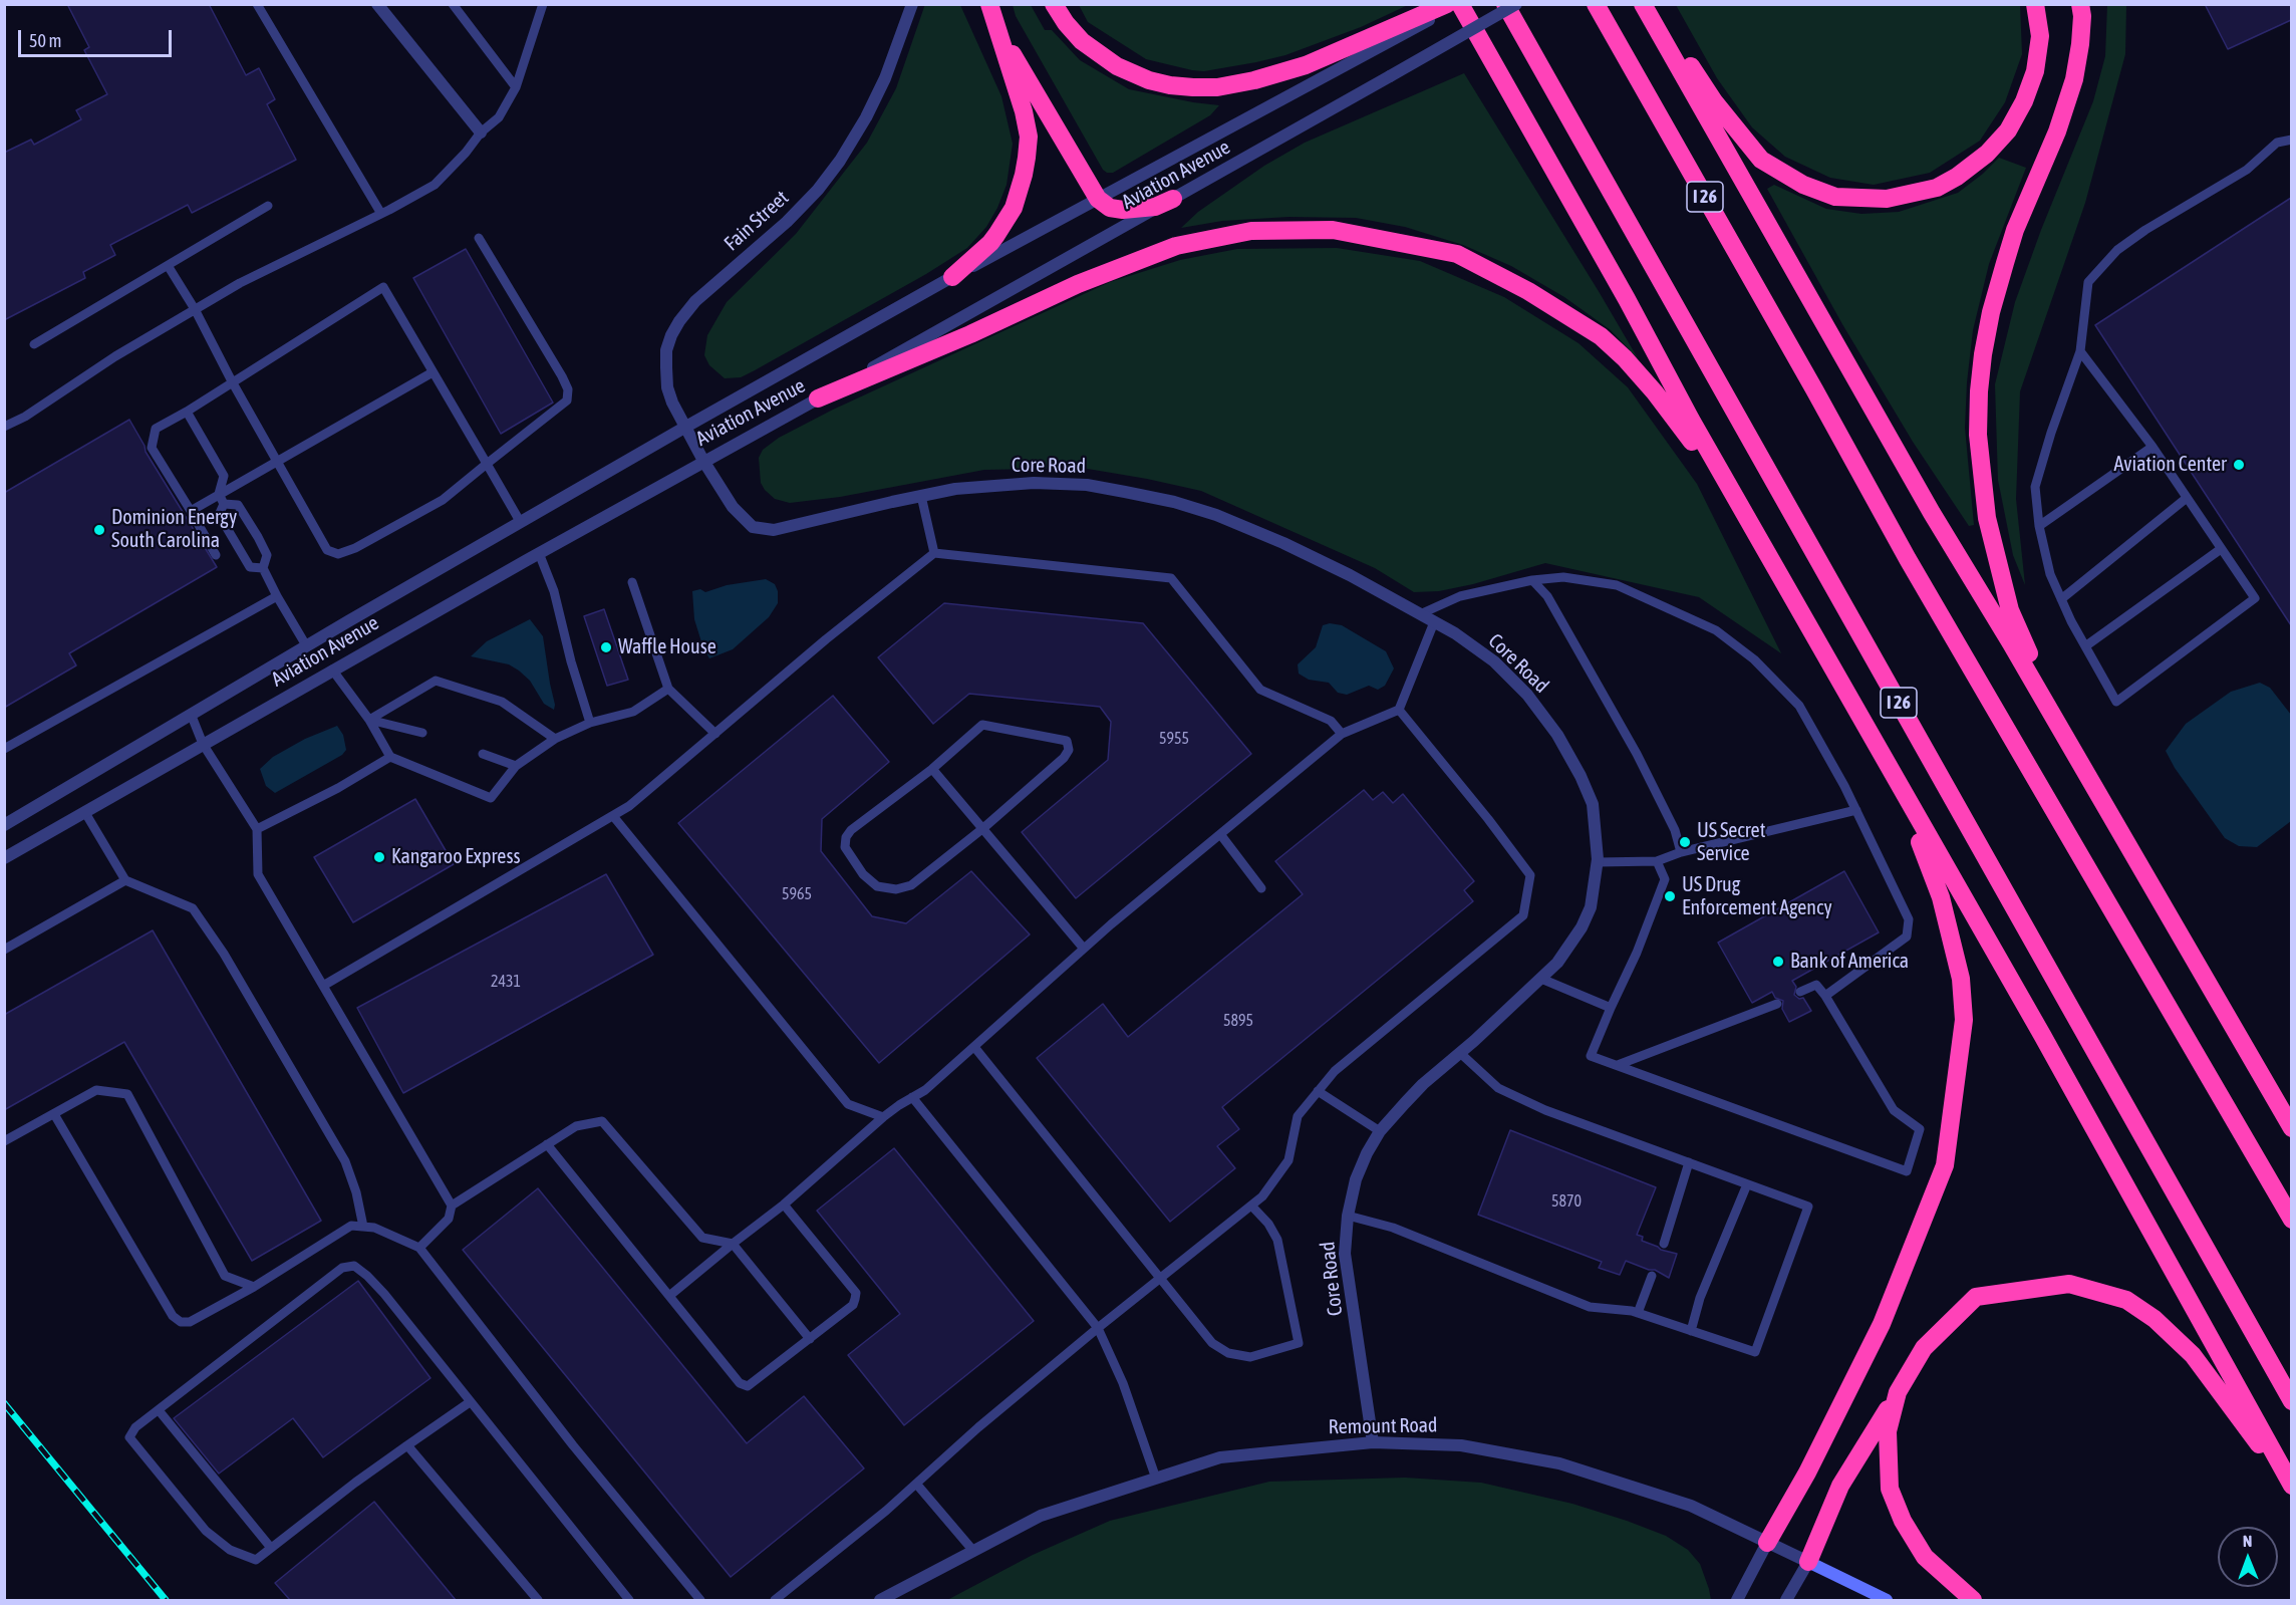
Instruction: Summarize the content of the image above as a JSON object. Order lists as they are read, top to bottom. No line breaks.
{"streets":{"highway":["I 26"],"main road":["Remount Road"],"street":["Aviation Avenue","Fain Street","Core Road"]},"crossings":[["Aviation Avenue","Fain Street"],["Aviation Avenue","Core Road"],["Fain Street","Core Road"],["Core Road","Remount Road"]],"places":["Aviation Center","Dominion Energy South Carolina","Waffle House","US Secret Service","Kangaroo Express","US Drug Enforcement Agency","Bank of America"],"house_numbers":["5955","5965","2431","5895","5870"],"scale_bar":"50 m","north":"top"}
